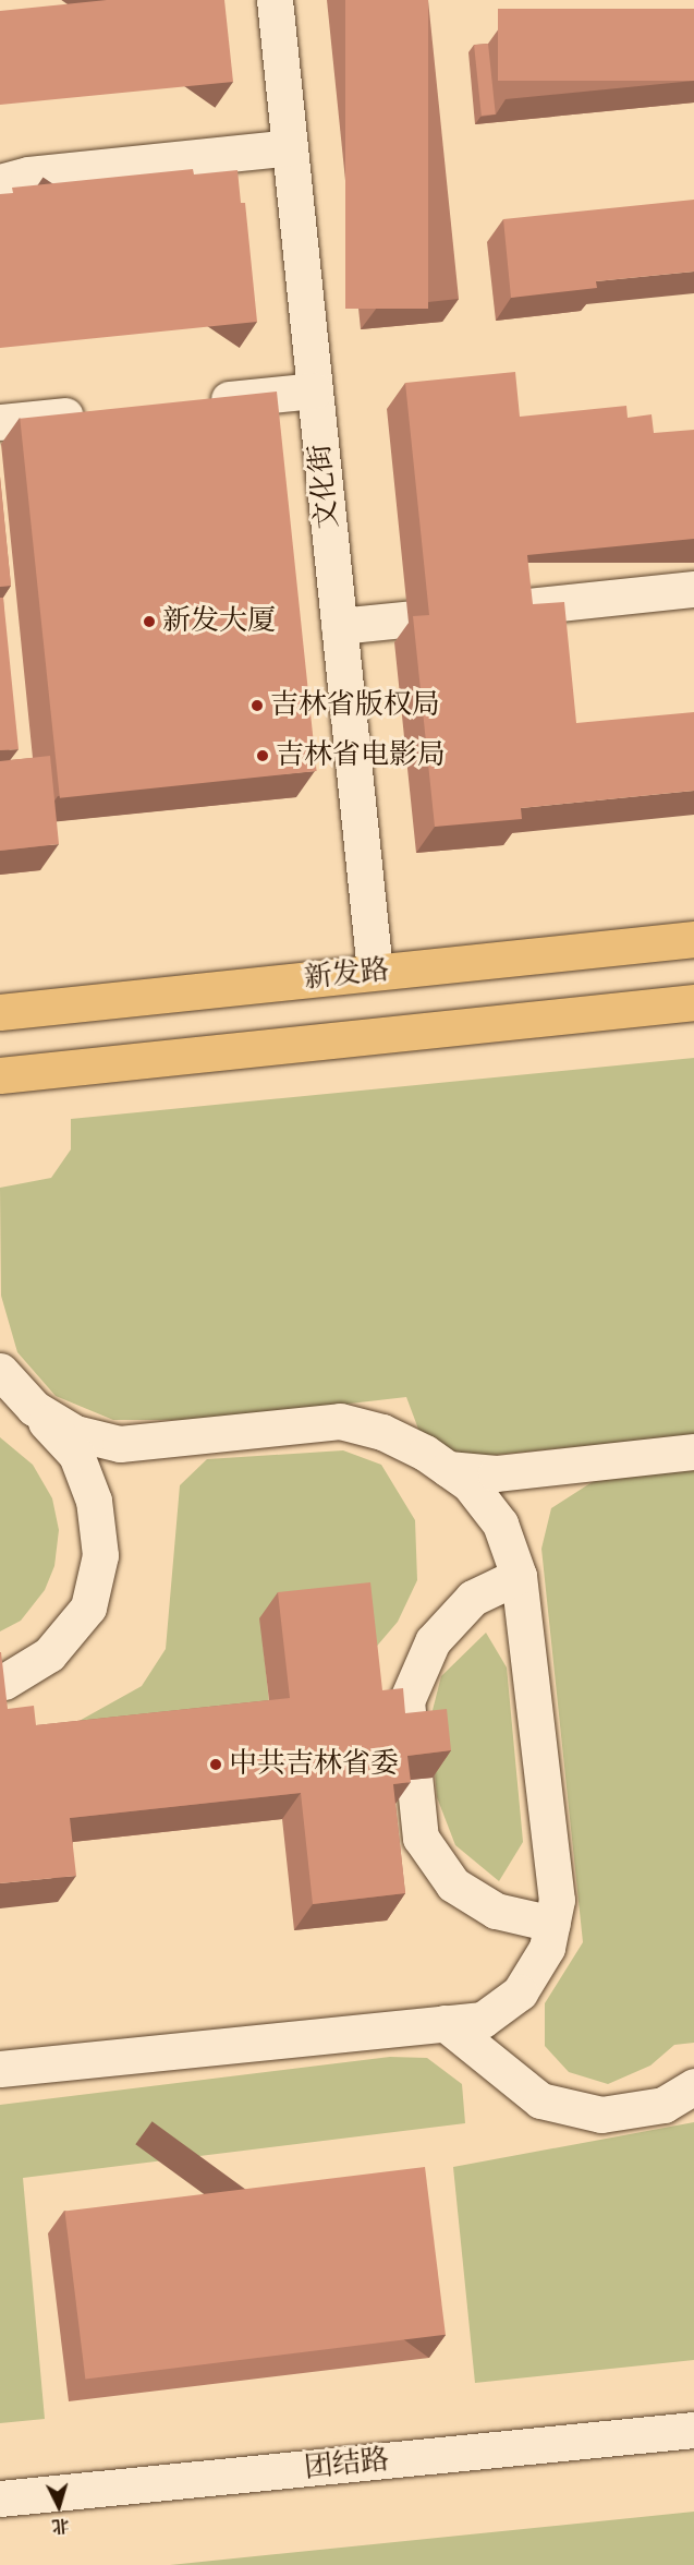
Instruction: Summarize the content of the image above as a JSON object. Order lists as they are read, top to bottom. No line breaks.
{"streets":{"main road":["新发路"],"street":["文化街","团结路"]},"crossings":[["文化街","新发路"]],"places":["新发大厦","吉林省版权局","吉林省电影局","中共吉林省委"],"north":"bottom"}
